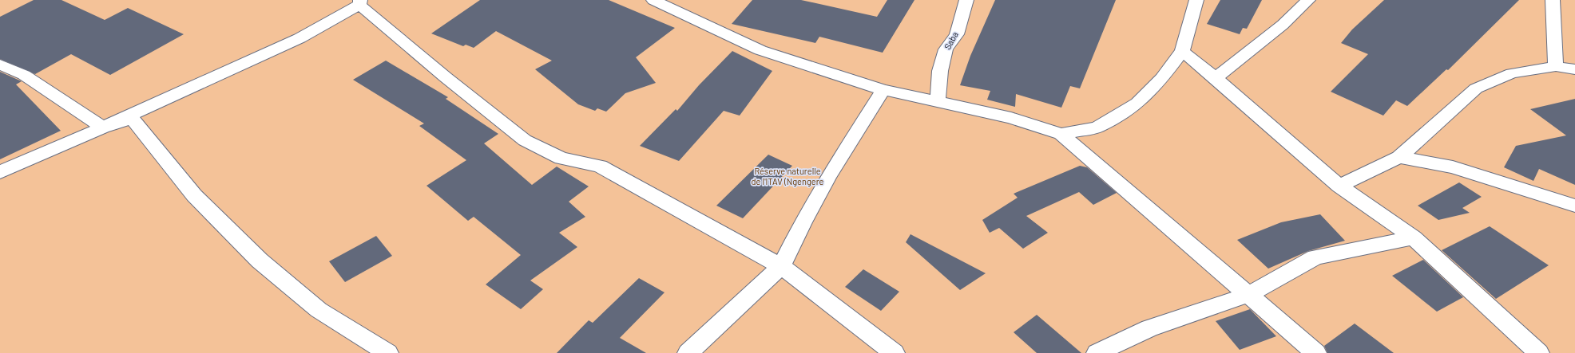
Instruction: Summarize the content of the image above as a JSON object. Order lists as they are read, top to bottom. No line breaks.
{"streets":{"street":["Saba"]},"parks":["Réserve naturelle de l'ITAV (Ngengere"]}
